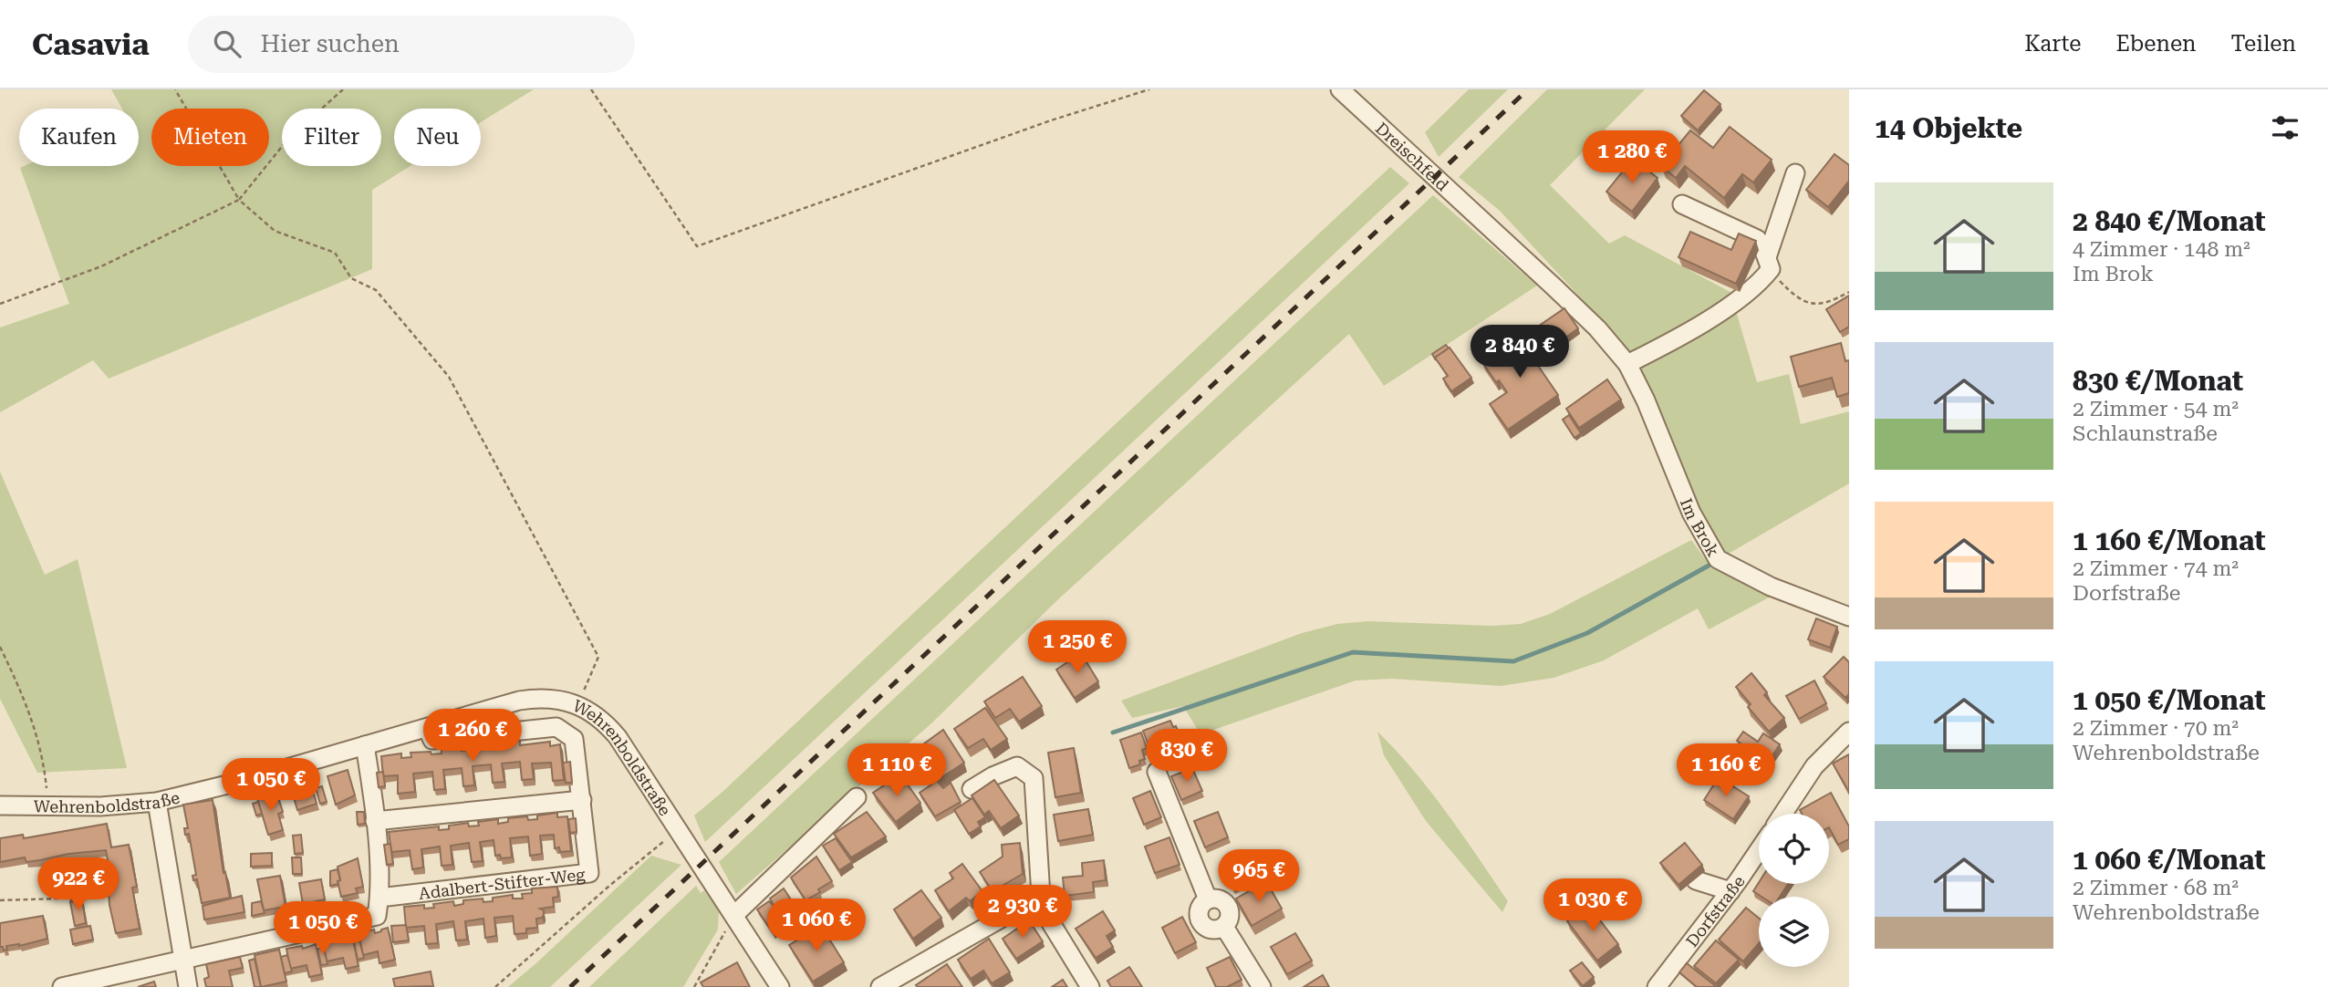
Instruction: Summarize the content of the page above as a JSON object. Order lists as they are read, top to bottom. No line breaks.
{"streets":{"street":["Dreischfeld","Im Brok","Wehrenboldstraße","Adalbert-Stifter-Weg","Dorfstraße"]},"crossings":[["Dreischfeld","Im Brok"],["Wehrenboldstraße","Adalbert-Stifter-Weg"]],"page":{"header":"Casavia","search":"Hier suchen","nav":["Karte","Ebenen","Teilen"],"heading":"14 Objekte","chip":["Kaufen","Mieten","Filter","Neu"],"price":["1 280 €","2 840 €","1 250 €","1 260 €","830 €","1 110 €","1 160 €","1 050 €","965 €","922 €","1 030 €","2 930 €","1 060 €","1 050 €"],"list":[{"name":"2 840 €/Monat","note":"4 Zimmer · 148 m² · Im Brok"},{"name":"830 €/Monat","note":"2 Zimmer · 54 m² · Schlaunstraße"},{"name":"1 160 €/Monat","note":"2 Zimmer · 74 m² · Dorfstraße"},{"name":"1 050 €/Monat","note":"2 Zimmer · 70 m² · Wehrenboldstraße"},{"name":"1 060 €/Monat","note":"2 Zimmer · 68 m² · Wehrenboldstraße"}]}}
